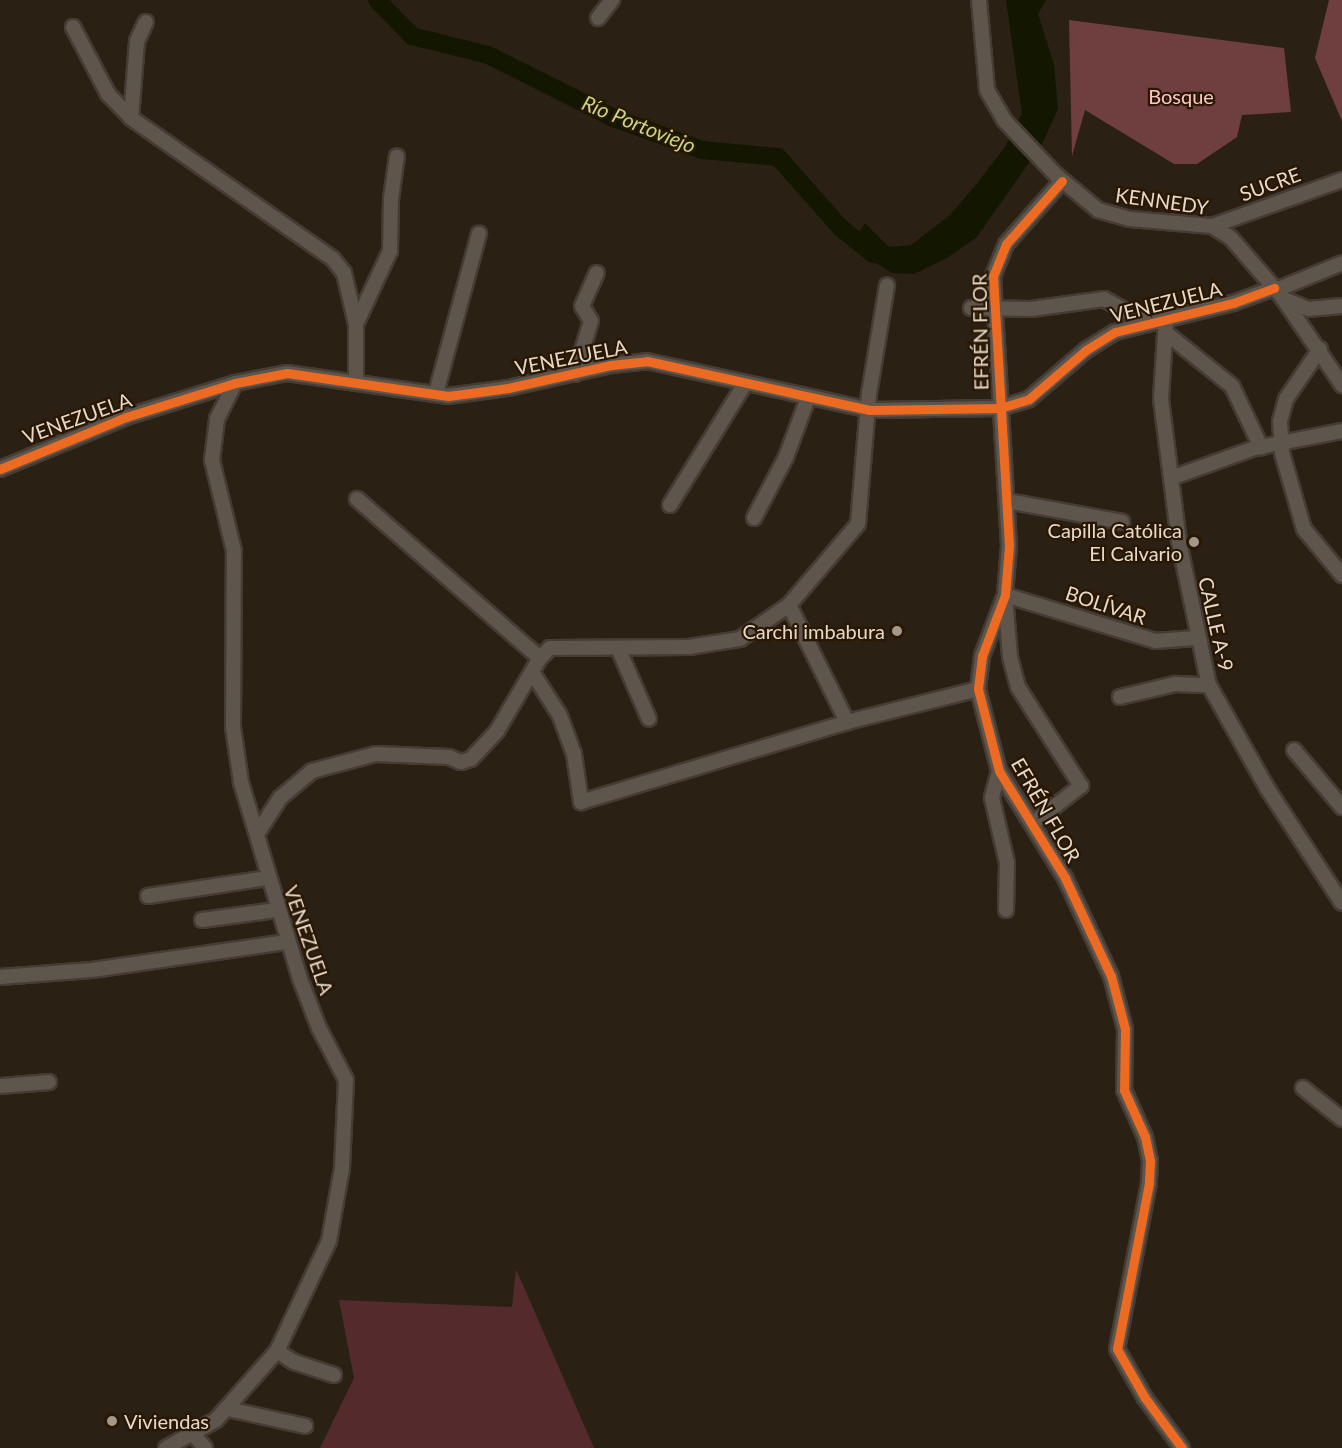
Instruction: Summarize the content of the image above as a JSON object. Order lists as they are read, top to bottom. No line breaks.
{"streets":{"street":["SUCRE","KENNEDY","VENEZUELA","EFRÉN FLOR","BOLÍVAR","CALLE A-9"]},"crossings":[["SUCRE","KENNEDY"],["KENNEDY","VENEZUELA"],["KENNEDY","EFRÉN FLOR"],["VENEZUELA","EFRÉN FLOR"],["VENEZUELA","CALLE A-9"],["EFRÉN FLOR","BOLÍVAR"],["BOLÍVAR","CALLE A-9"]],"water":["Río Portoviejo"],"parks":["Bosque"],"places":["Capilla Católica El Calvario","Carchi imbabura","Viviendas"]}
